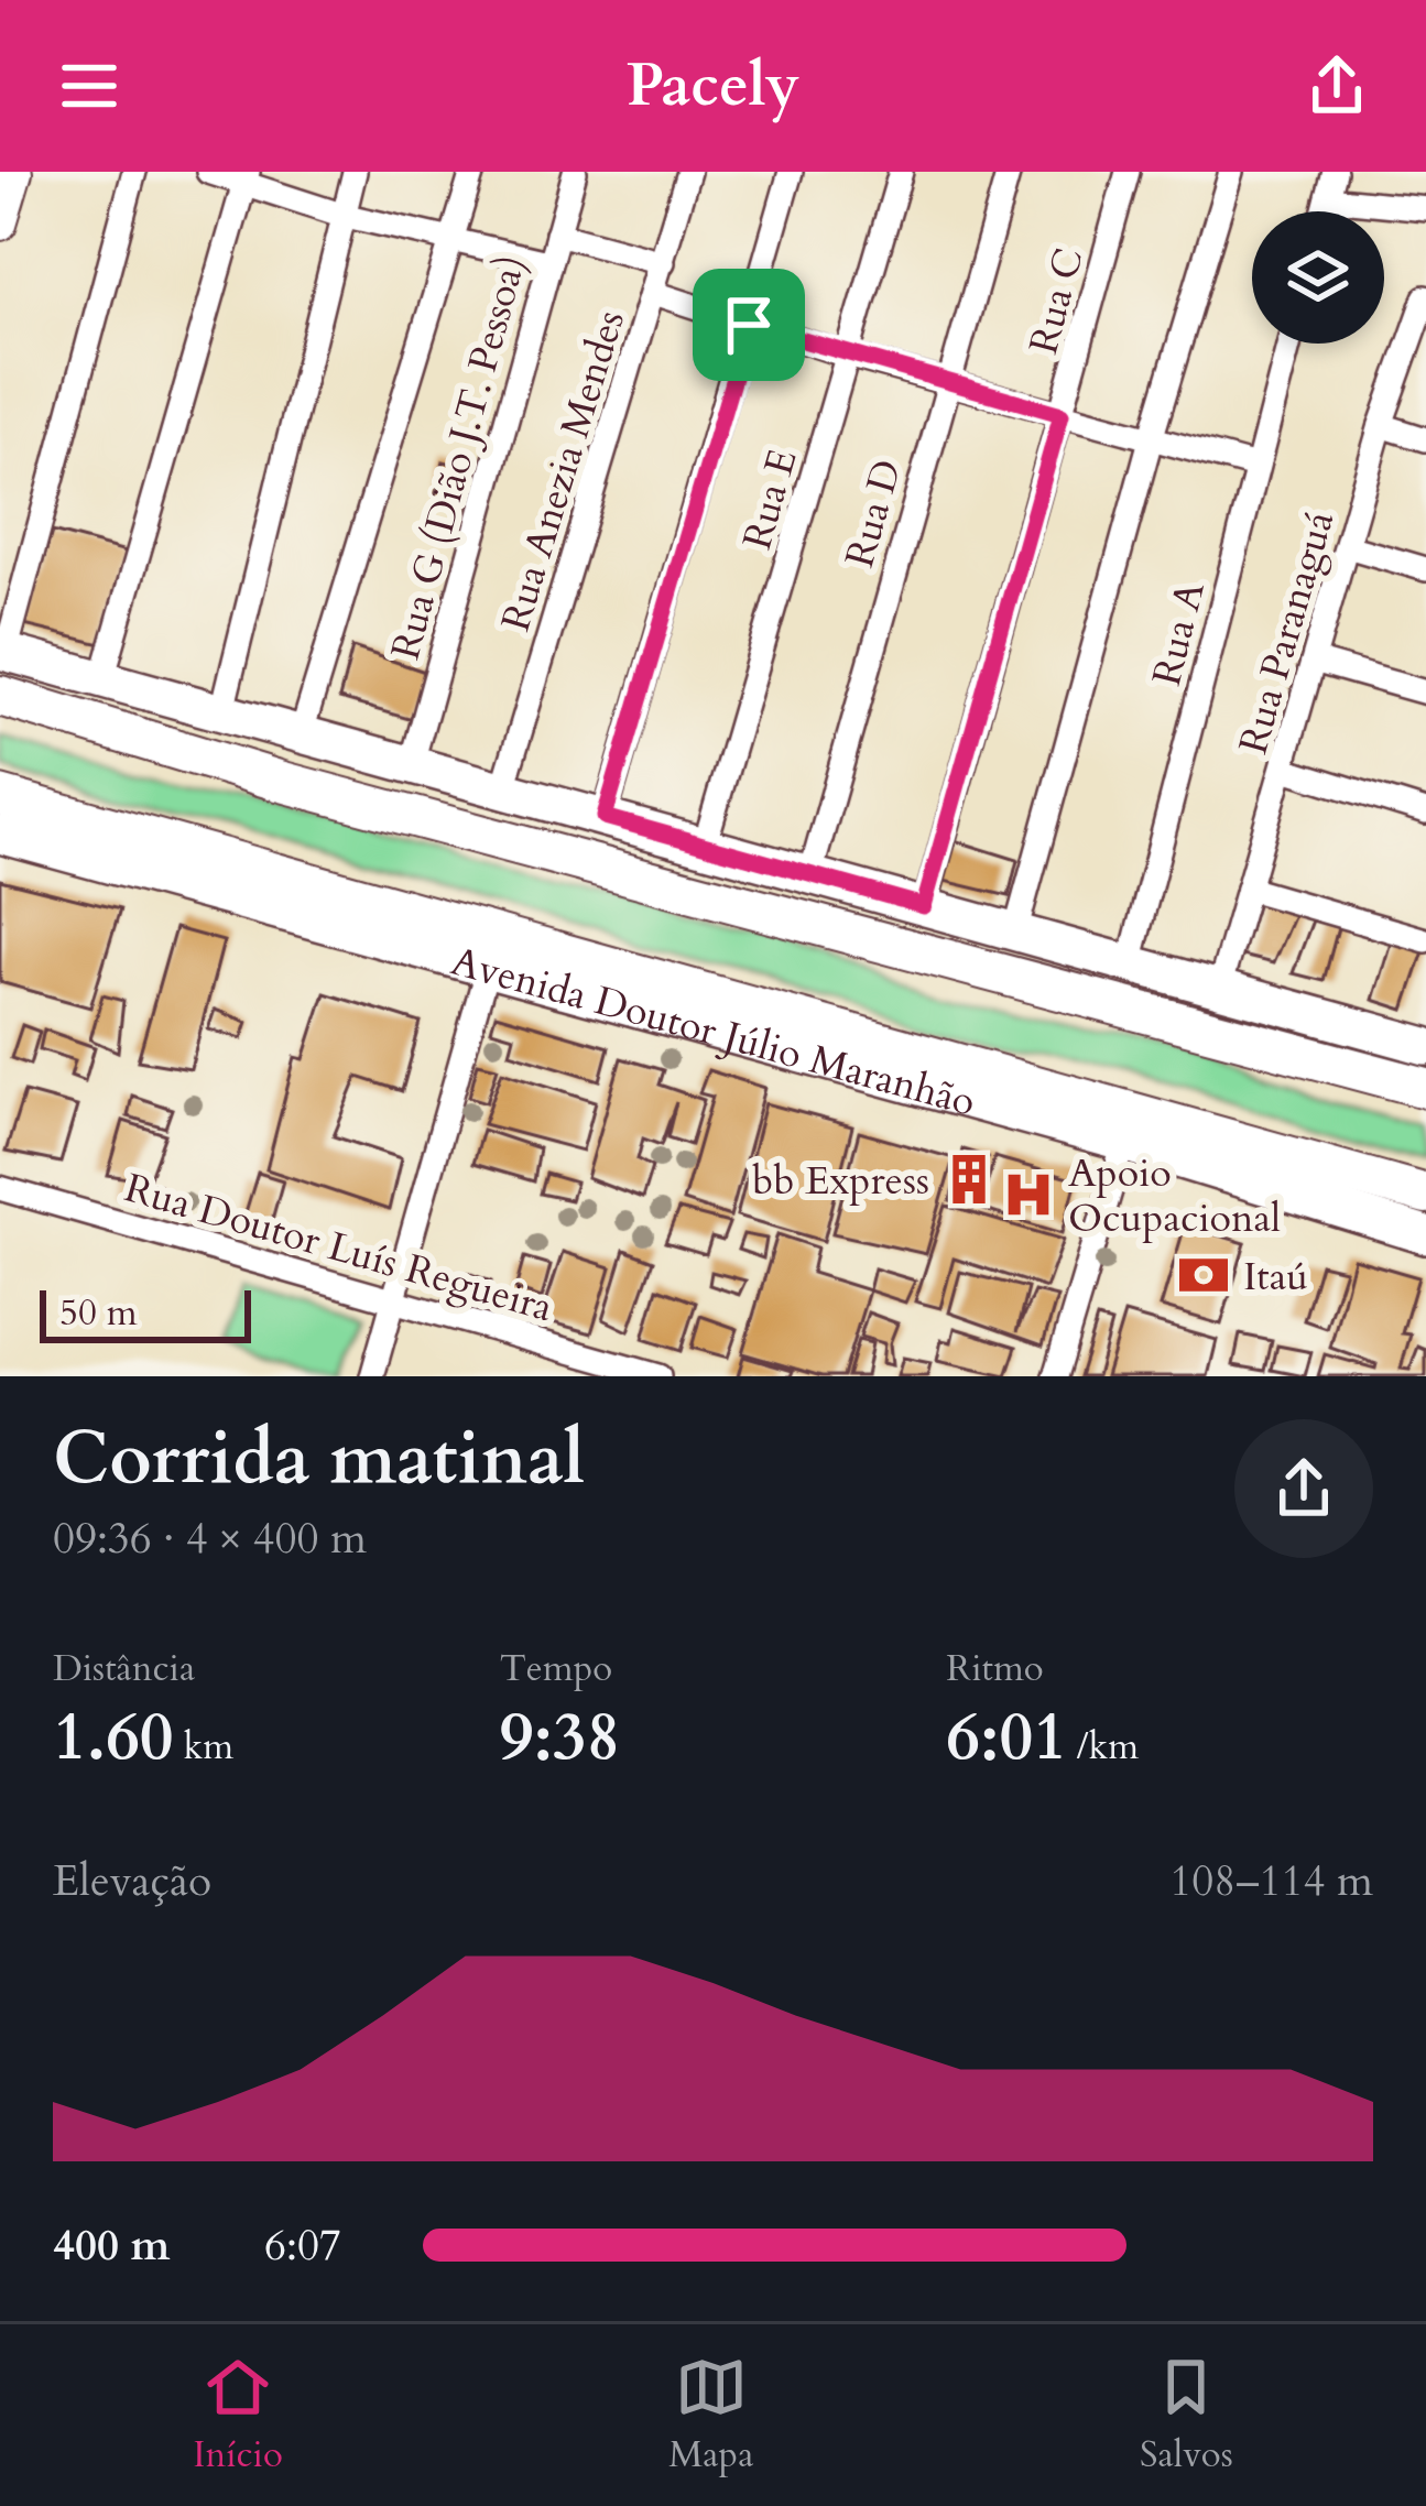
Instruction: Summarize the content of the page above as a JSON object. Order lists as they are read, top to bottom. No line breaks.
{"streets":{"highway":["Avenida Doutor Júlio Maranhão"],"street":["Rua C","Rua G (Dião J.T. Pessoa)","Rua Anezia Mendes","Rua E","Rua D","Rua Paranaguá","Rua A","Rua Doutor Luís Regueira"]},"places":{"building":["bb Express"],"hospital":["Apoio Ocupacional"],"bank":["Itaú"]},"scale_bar":"50 m","page":{"header":"Pacely","scale":"50 m","heading":["Corrida matinal","09:36 · 4 × 400 m"],"stats":[["Distância","1.60 km"],["Tempo","9:38"],["Ritmo","6:01 /km"]],"chart":["Elevação","108–114 m"],"list":[{"name":"400 m","note":"6:07"}],"tabs":["Início","Mapa","Salvos"]}}
